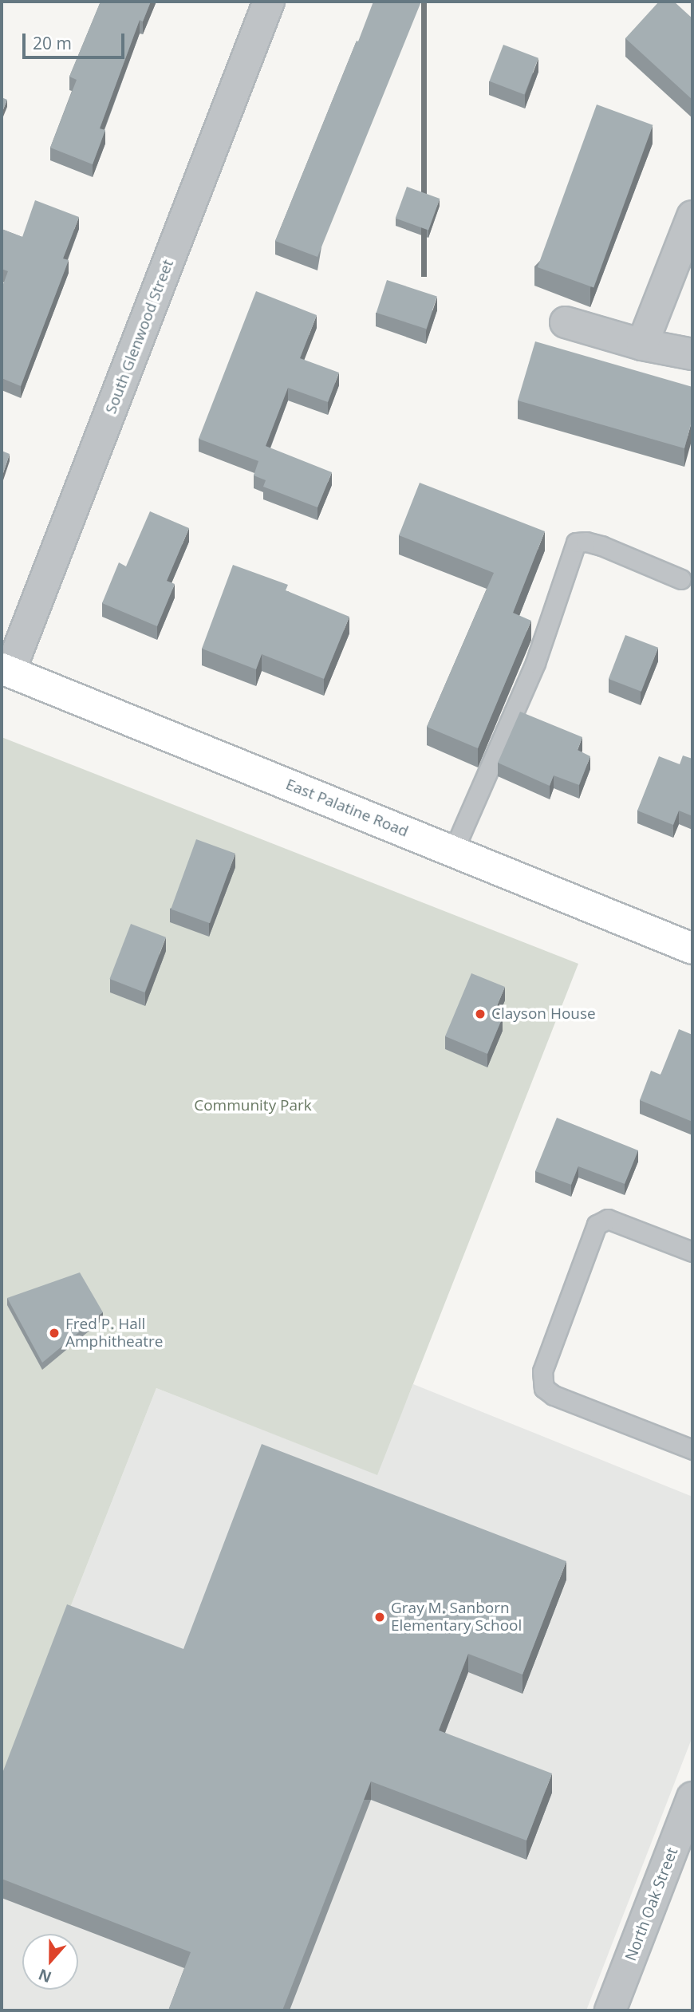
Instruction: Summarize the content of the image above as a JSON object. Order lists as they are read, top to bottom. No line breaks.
{"streets":{"main road":["East Palatine Road"],"street":["South Glenwood Street","North Oak Street"]},"crossings":[["South Glenwood Street","East Palatine Road"]],"parks":["Community Park"],"places":["Clayson House","Fred P. Hall Amphitheatre","Gray M. Sanborn Elementary School"],"scale_bar":"20 m","north":"bottom"}
